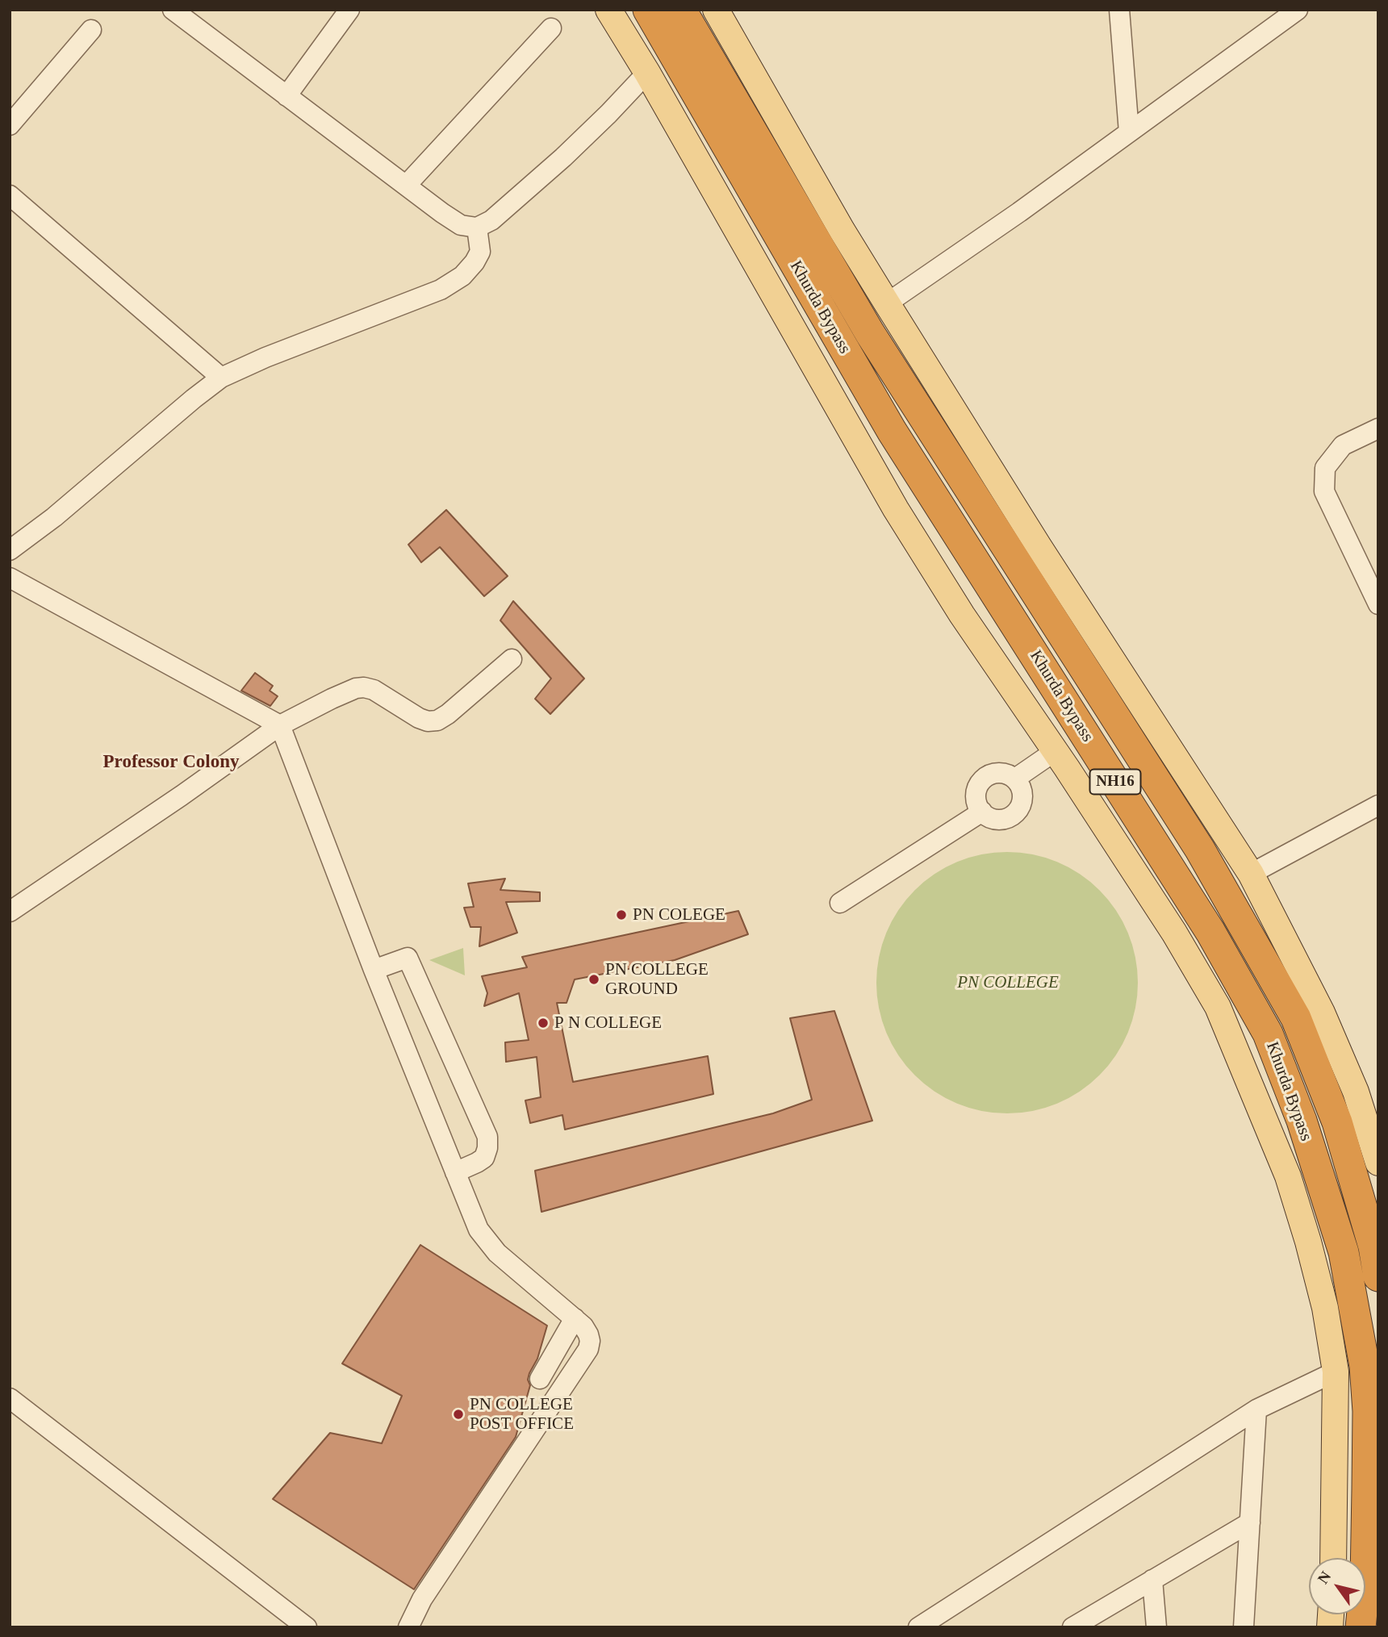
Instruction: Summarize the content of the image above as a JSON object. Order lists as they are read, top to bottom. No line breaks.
{"streets":{"highway":["Khurda Bypass","NH16"]},"districts":["Professor Colony"],"parks":["PN COLLEGE"],"places":["PN COLEGE","PN COLLEGE GROUND","P N COLLEGE","PN COLLEGE POST OFFICE"],"north":"top left"}
